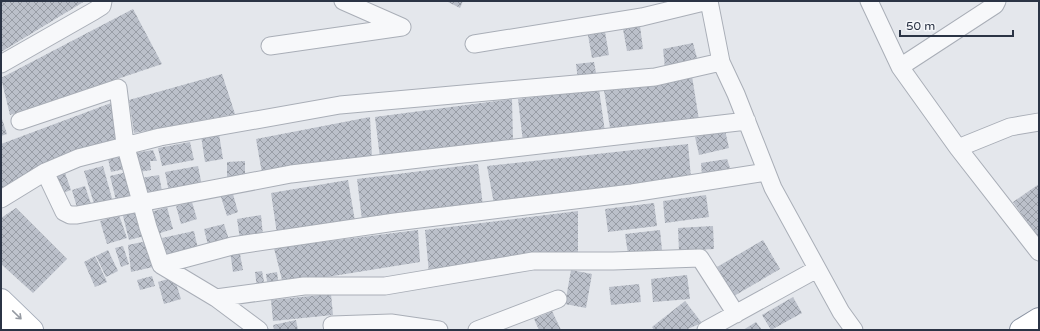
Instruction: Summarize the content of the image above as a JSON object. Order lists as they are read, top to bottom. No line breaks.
{"scale_bar":"50 m"}
